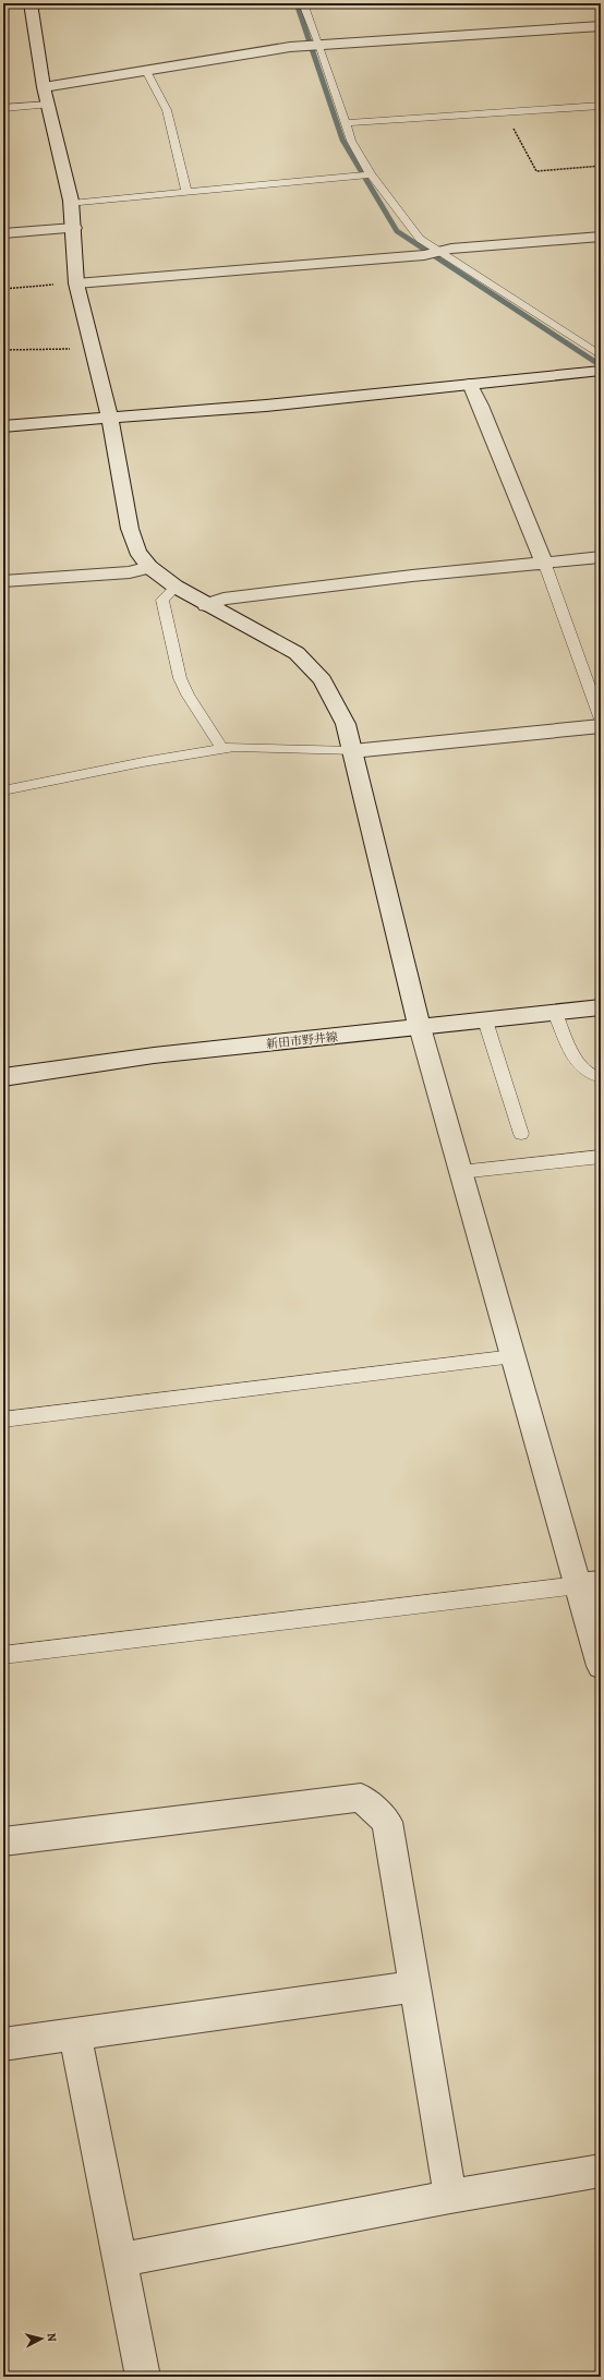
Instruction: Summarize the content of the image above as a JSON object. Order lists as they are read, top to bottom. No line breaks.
{"streets":{"street":["新田市野井線"]},"north":"right"}
